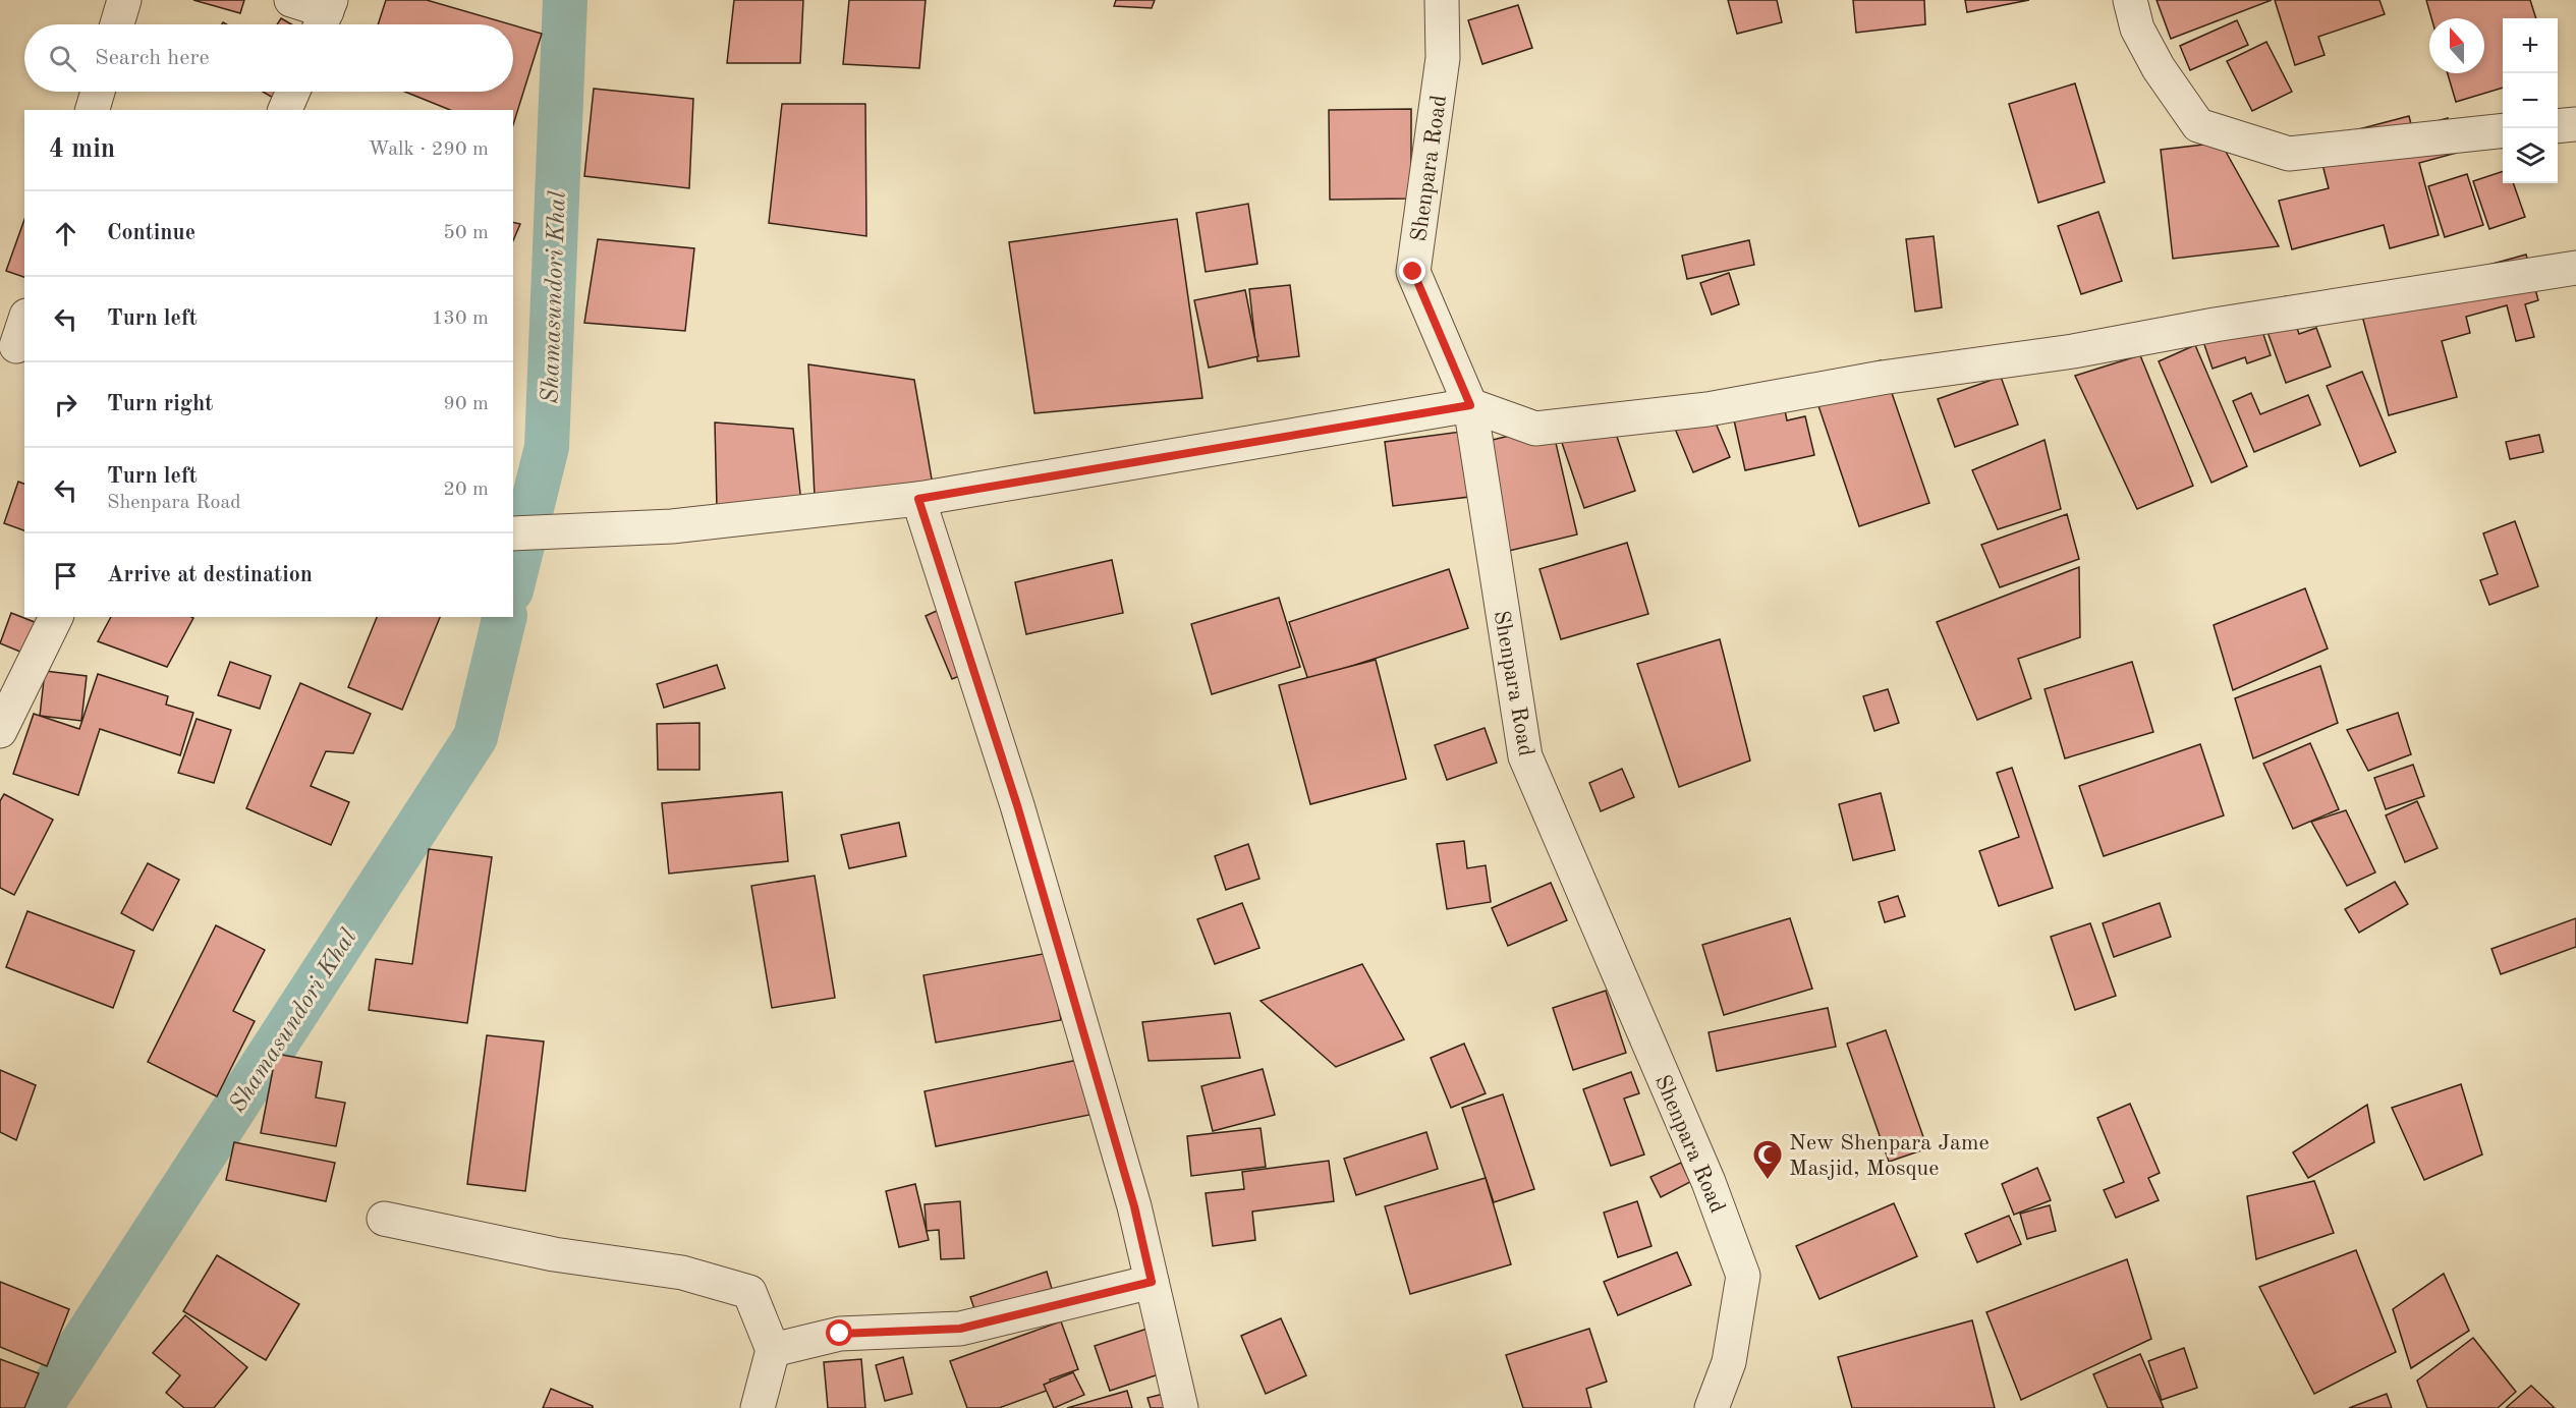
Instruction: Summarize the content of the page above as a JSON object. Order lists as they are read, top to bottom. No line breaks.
{"streets":{"street":["Shenpara Road"]},"water":["Shamasundori Khal"],"places":{"mosque":["New Shenpara Jame Masjid, Mosque"]},"north":"top","page":{"map_buttons":["+","−"],"search":"Search here","heading":["4 min","Walk · 290 m"],"list":[["Continue","50 m"],["Turn left","130 m"],["Turn right","90 m"],["Turn left","Shenpara Road","20 m"],"Arrive at destination"]}}
